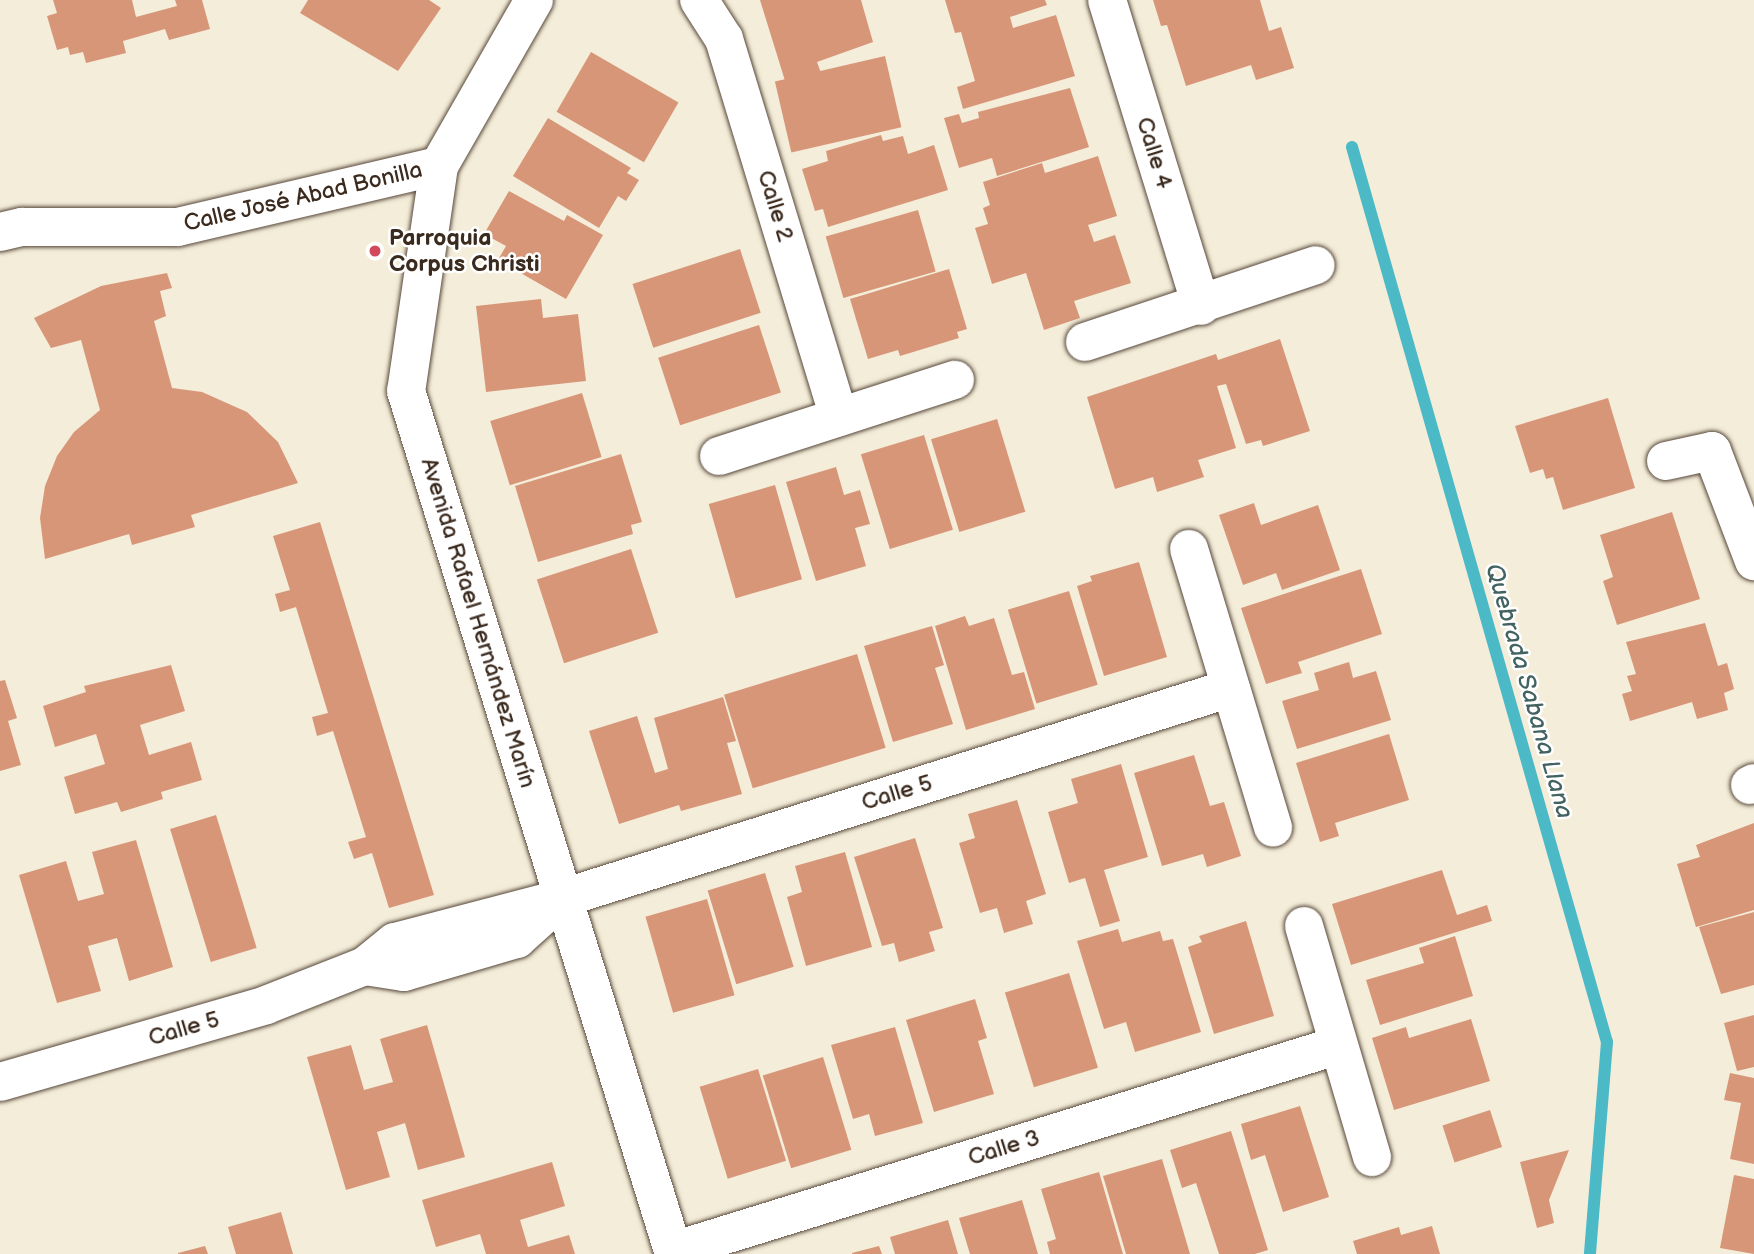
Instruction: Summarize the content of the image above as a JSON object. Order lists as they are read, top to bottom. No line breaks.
{"streets":{"street":["Calle 4","Calle José Abad Bonilla","Calle 2","Avenida Rafael Hernández Marín","Calle 5","Calle 3"]},"crossings":[["Calle José Abad Bonilla","Avenida Rafael Hernández Marín"],["Avenida Rafael Hernández Marín","Calle 5"],["Avenida Rafael Hernández Marín","Calle 3"]],"water":["Quebrada Sabana Llana"],"places":["Parroquia Corpus Christi"]}
